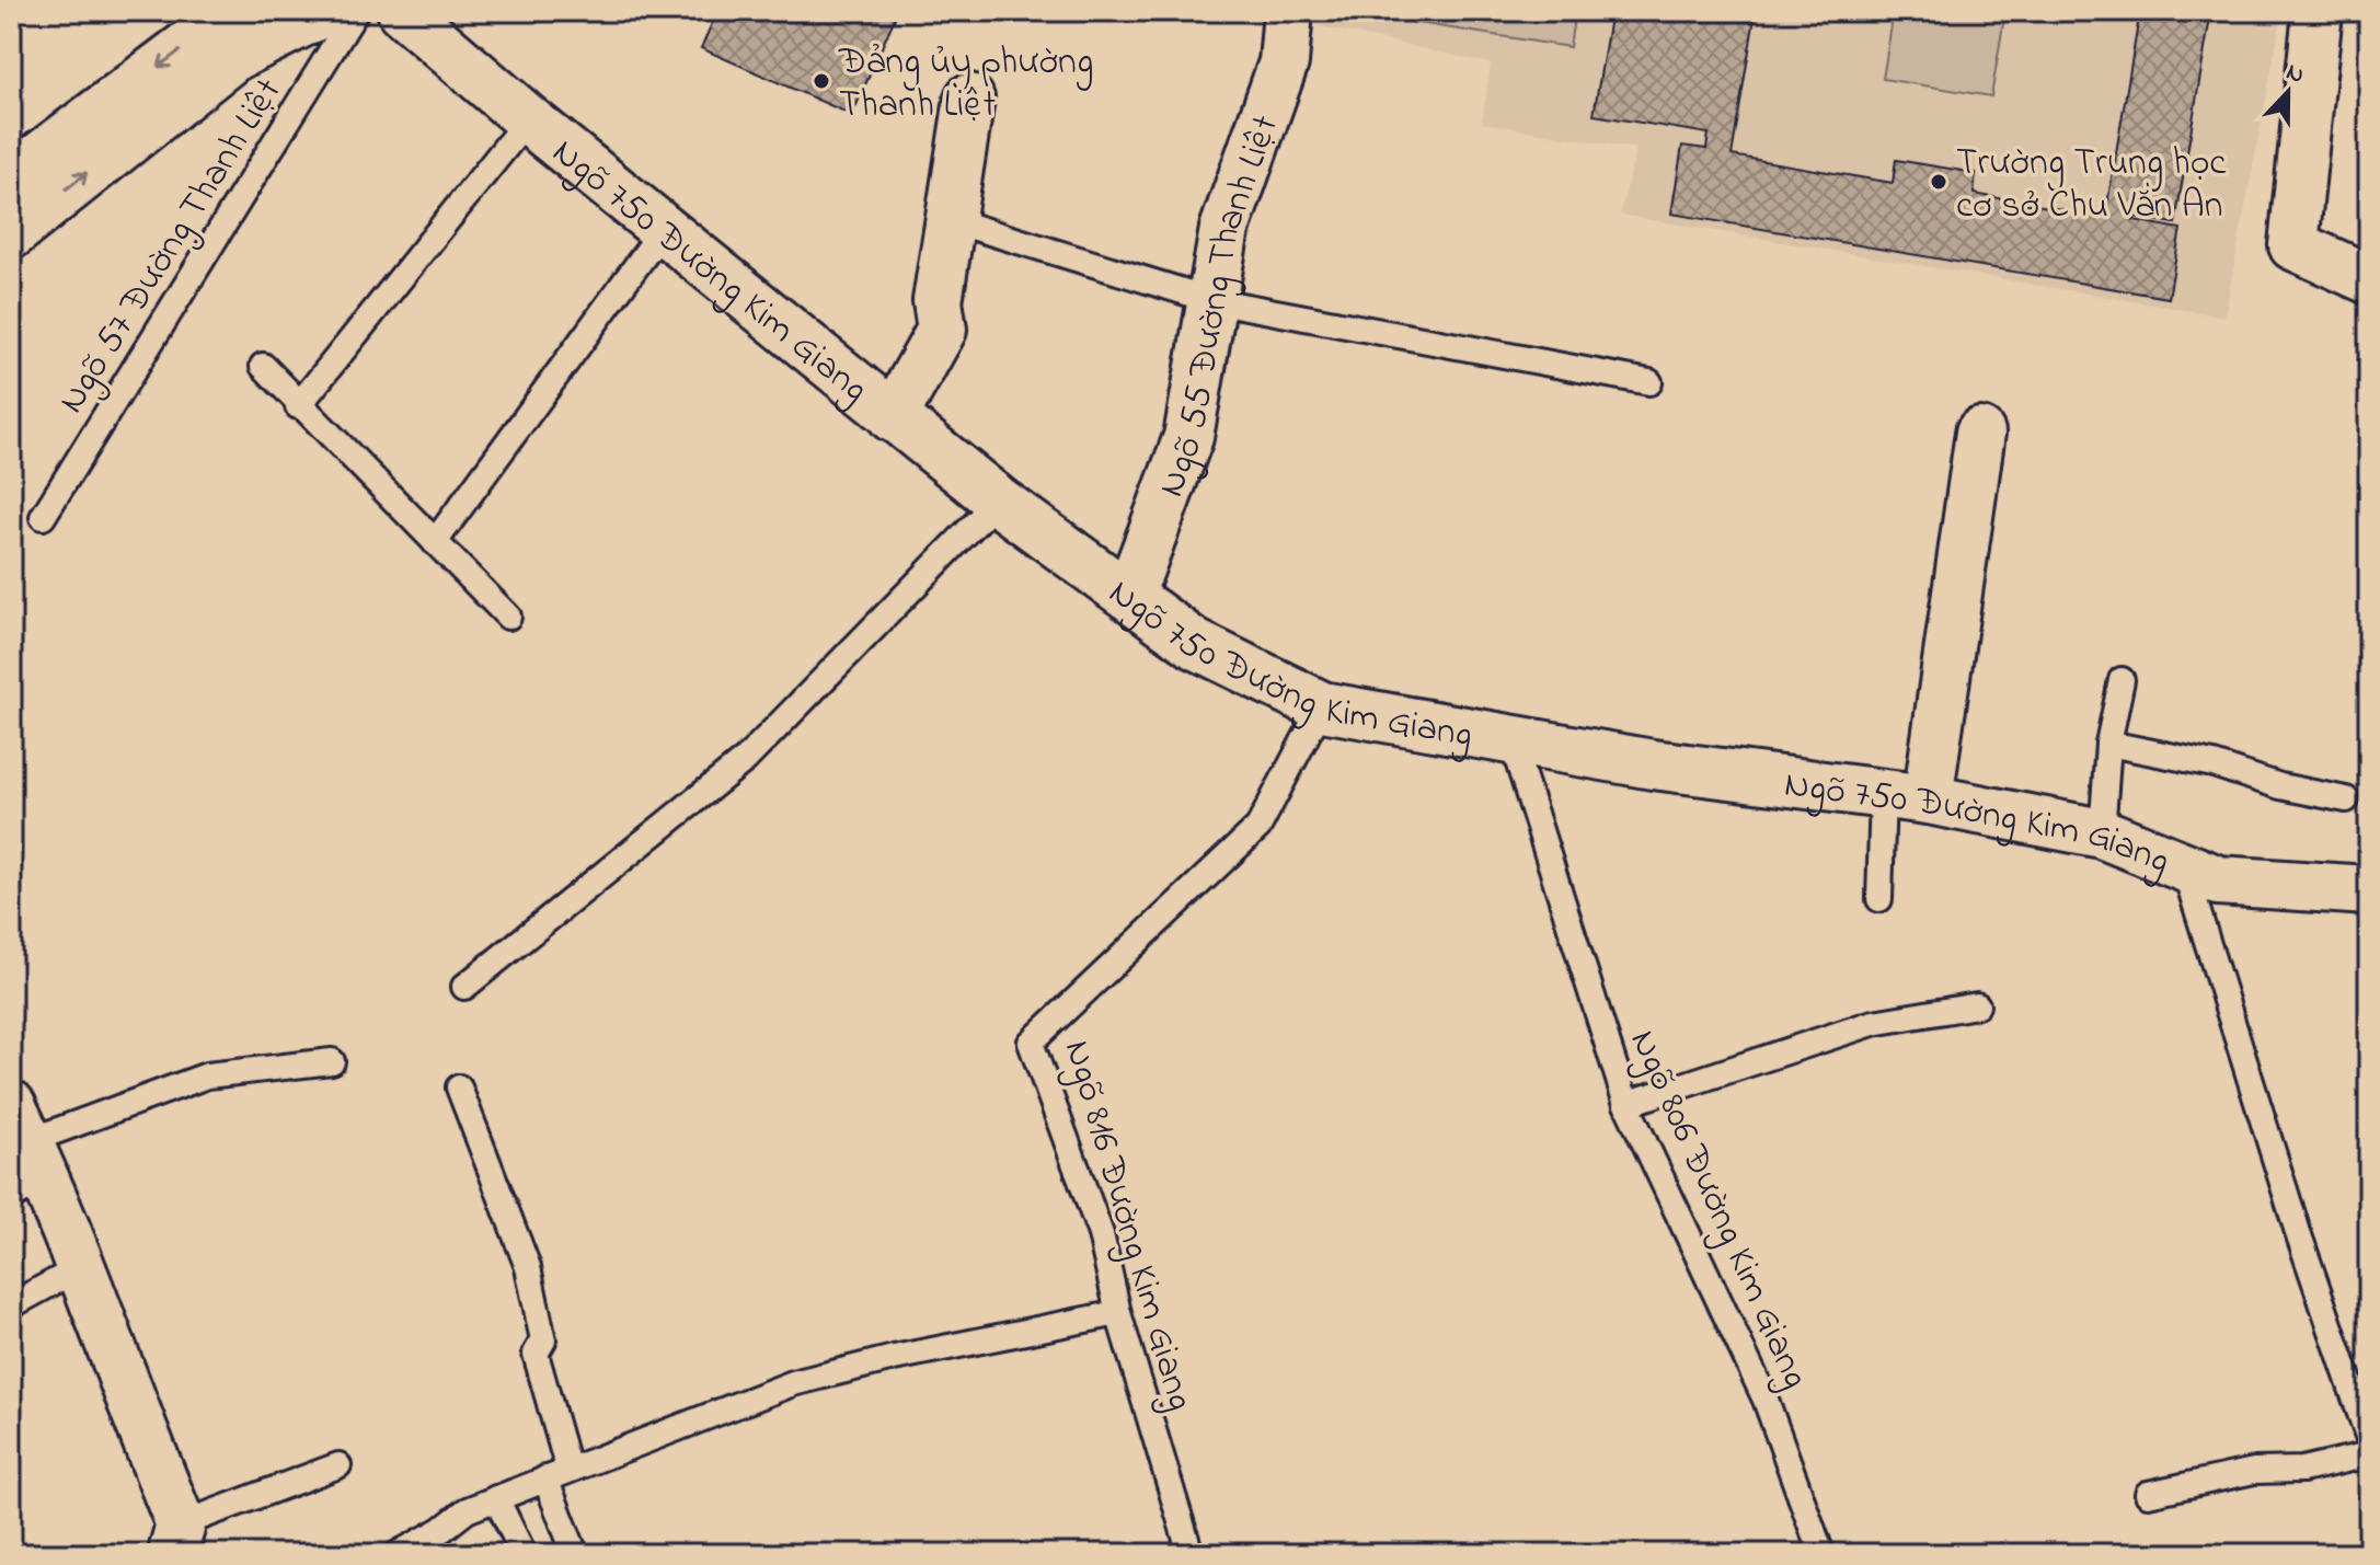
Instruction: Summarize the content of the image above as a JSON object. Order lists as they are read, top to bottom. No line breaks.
{"streets":{"street":["Ngõ 750 Đường Kim Giang","Ngõ 55 Đường Thanh Liệt"],"lane":["Ngõ 57 Đường Thanh Liệt","Ngõ 806 Đường Kim Giang","Ngõ 816 Đường Kim Giang"]},"crossings":[["Ngõ 750 Đường Kim Giang","Ngõ 55 Đường Thanh Liệt"],["Ngõ 750 Đường Kim Giang","Ngõ 806 Đường Kim Giang"],["Ngõ 750 Đường Kim Giang","Ngõ 816 Đường Kim Giang"]],"places":["Đảng ủy phường Thanh Liệt","Trường Trung học cơ sở Chu Văn An"],"north":"top"}
